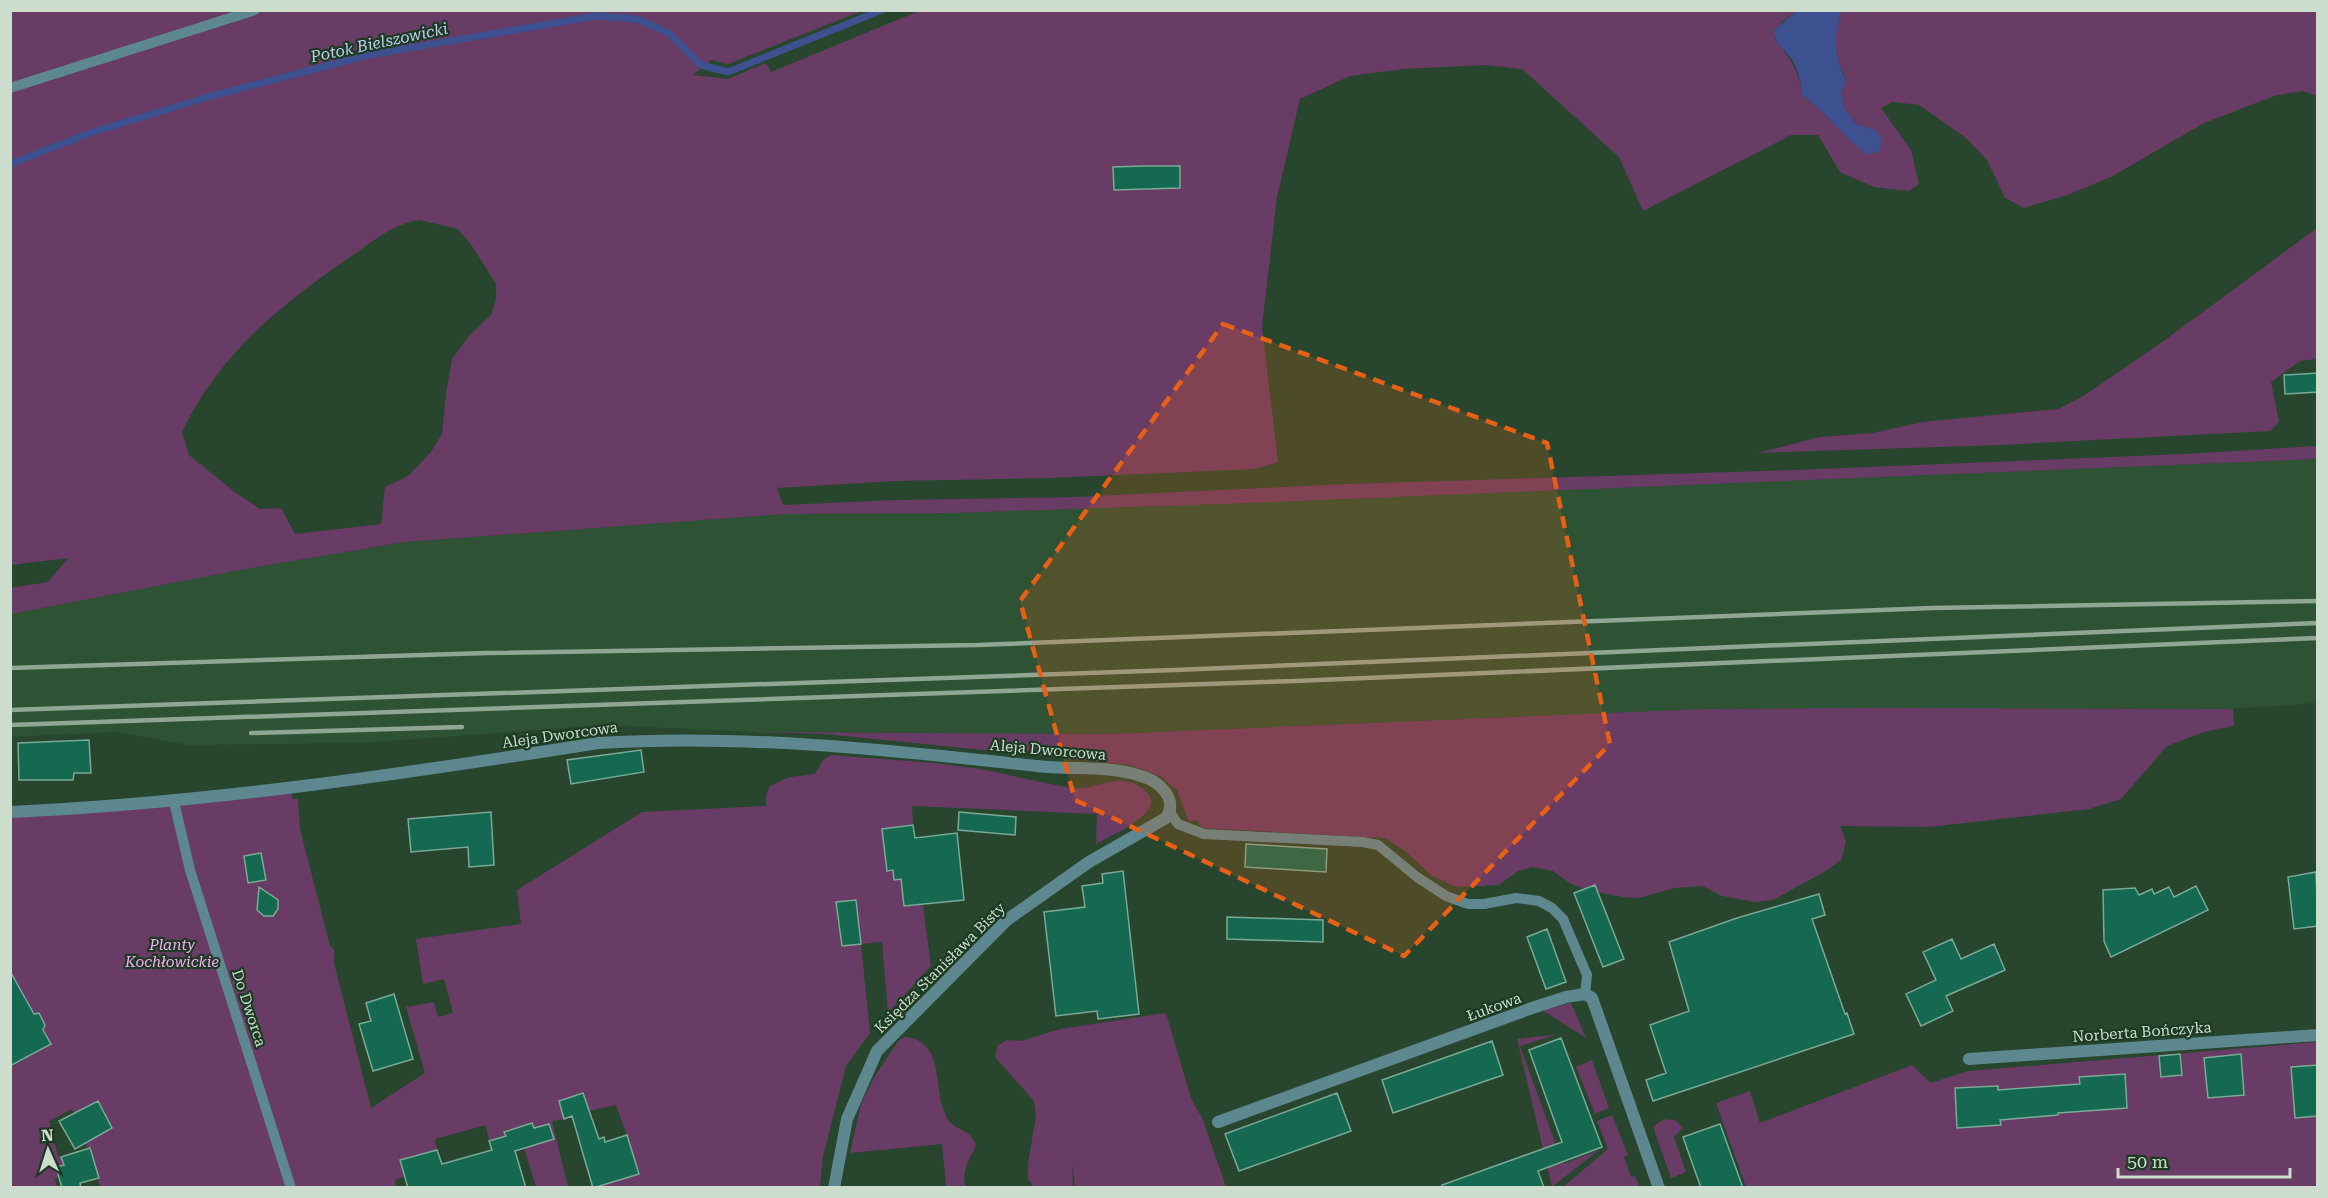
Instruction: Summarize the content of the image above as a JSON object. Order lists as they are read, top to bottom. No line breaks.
{"streets":{"street":["Aleja Dworcowa","Księdza Stanisława Bisty","Łukowa","Norberta Bończyka"],"lane":["Do Dworca"]},"crossings":[["Aleja Dworcowa","Księdza Stanisława Bisty"],["Aleja Dworcowa","Do Dworca"]],"water":["Potok Bielszowicki"],"parks":["Planty Kochłowickie"],"scale_bar":"50 m","north":"top"}
